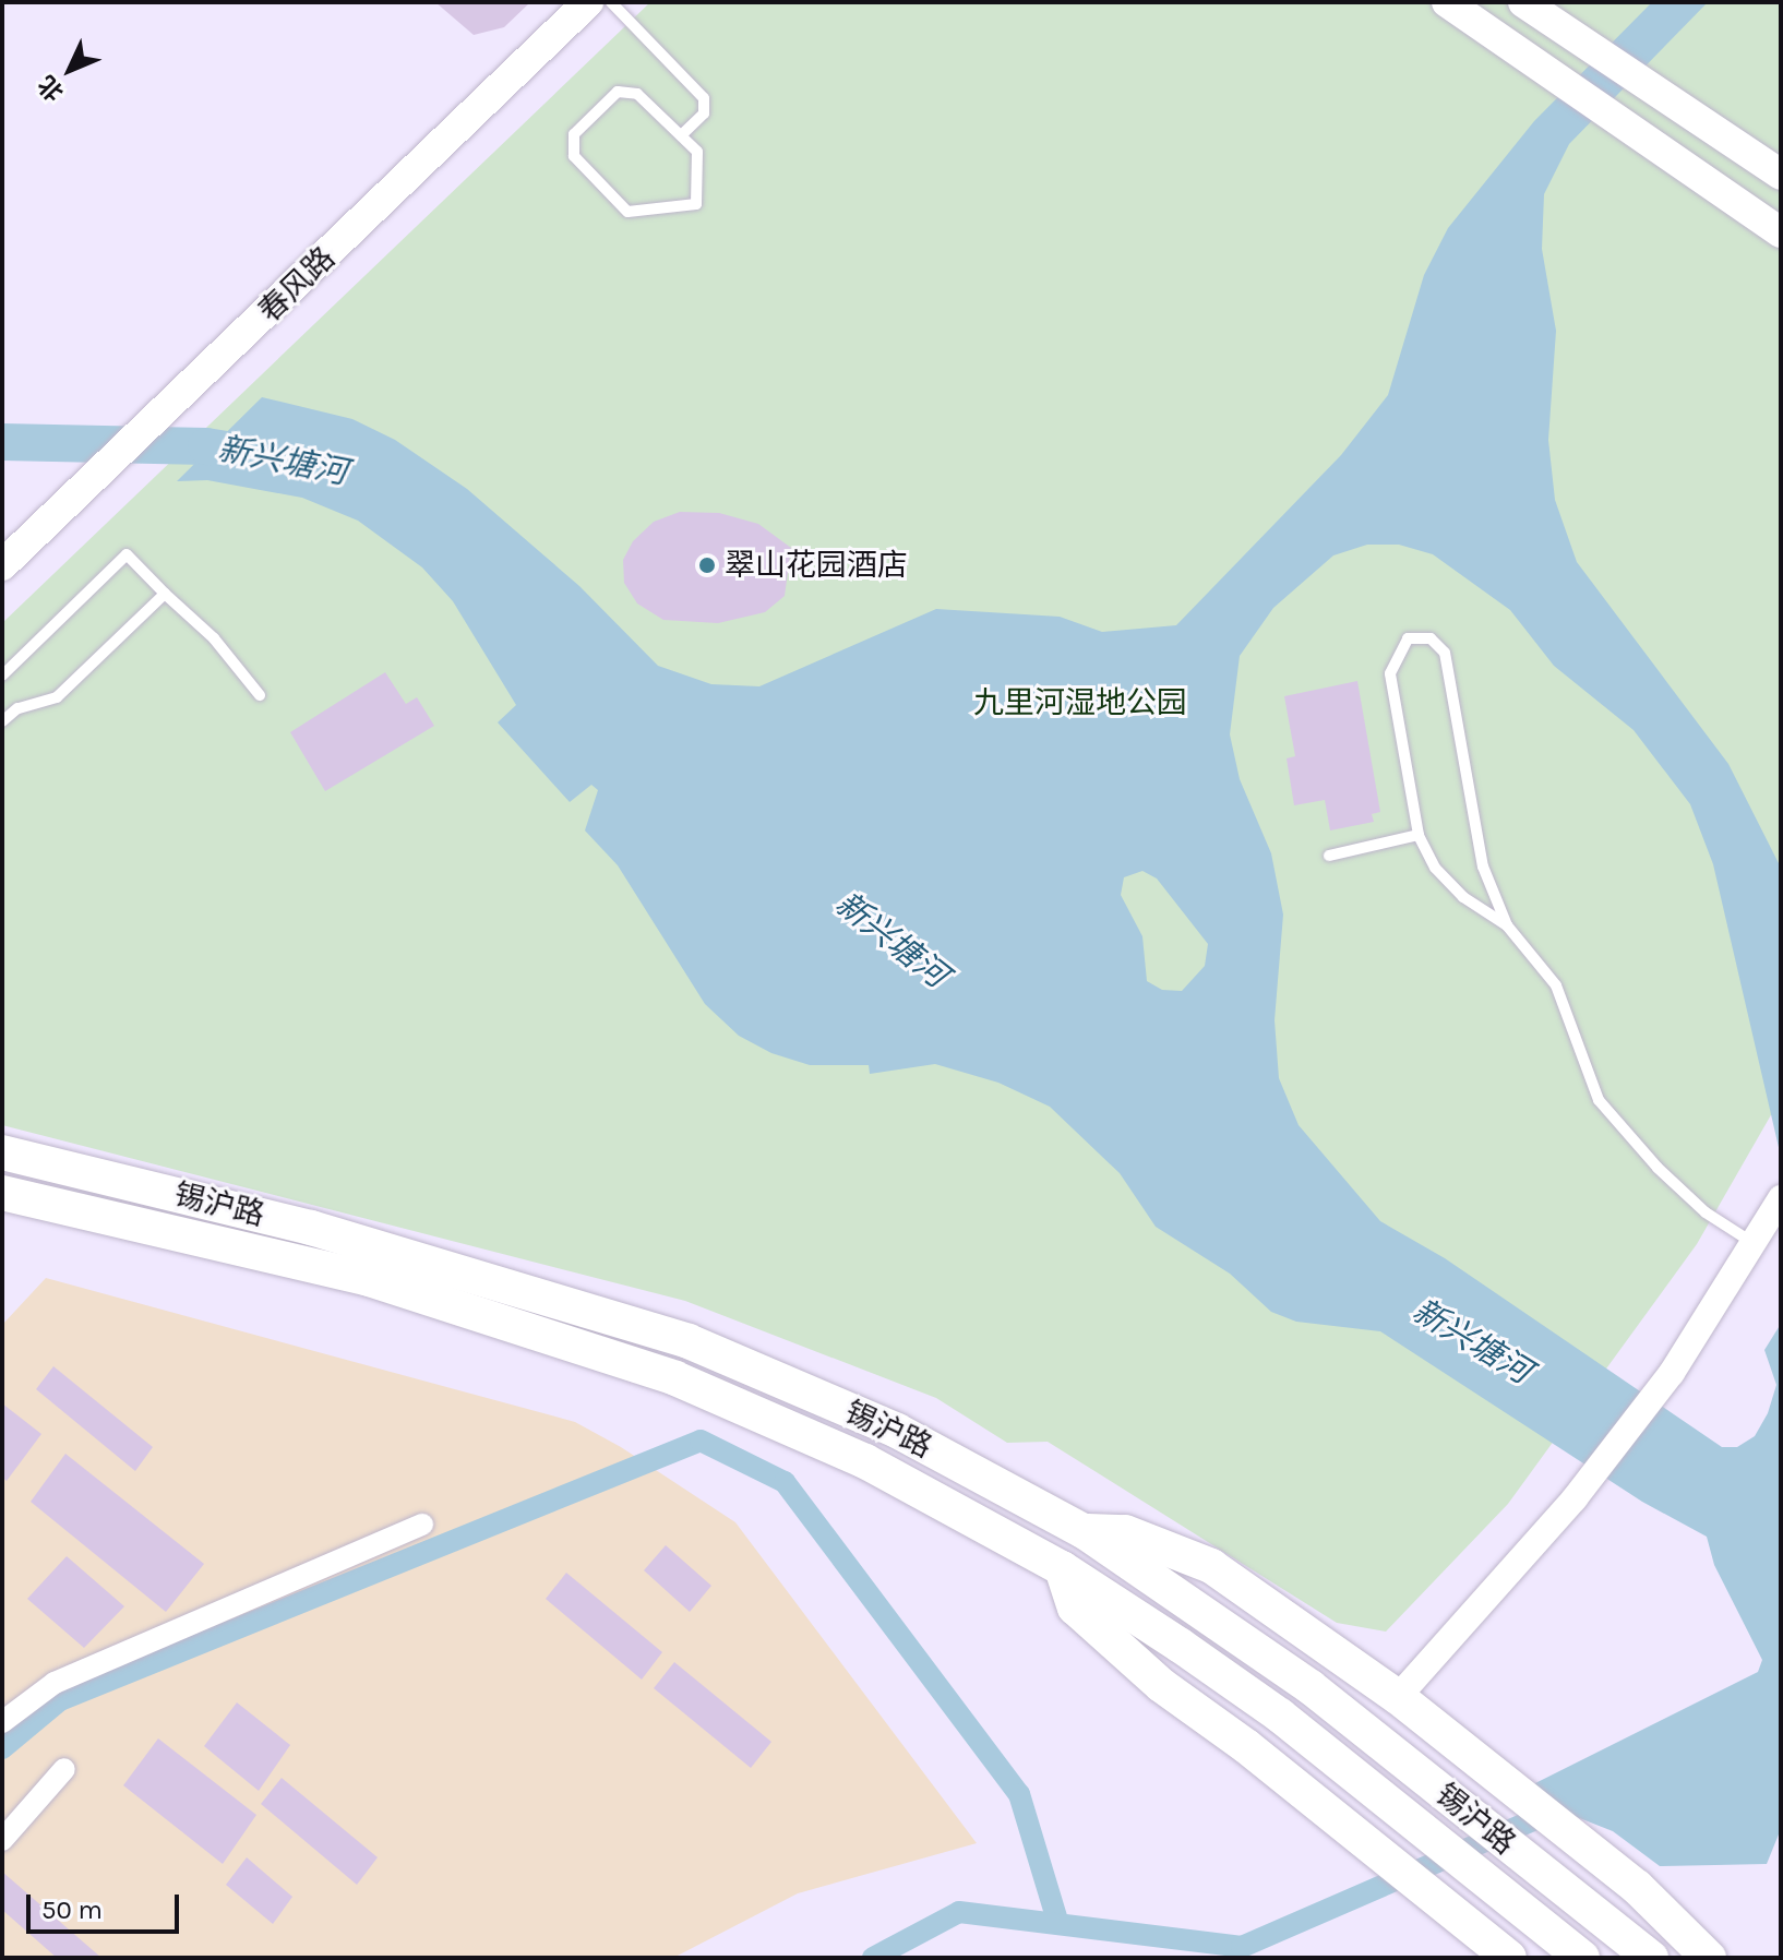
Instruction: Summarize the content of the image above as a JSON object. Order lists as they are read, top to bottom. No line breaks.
{"streets":{"main road":["春风路","锡沪路"]},"water":["新兴塘河"],"parks":["九里河湿地公园"],"places":["翠山花园酒店"],"scale_bar":"50 m","north":"bottom left"}
